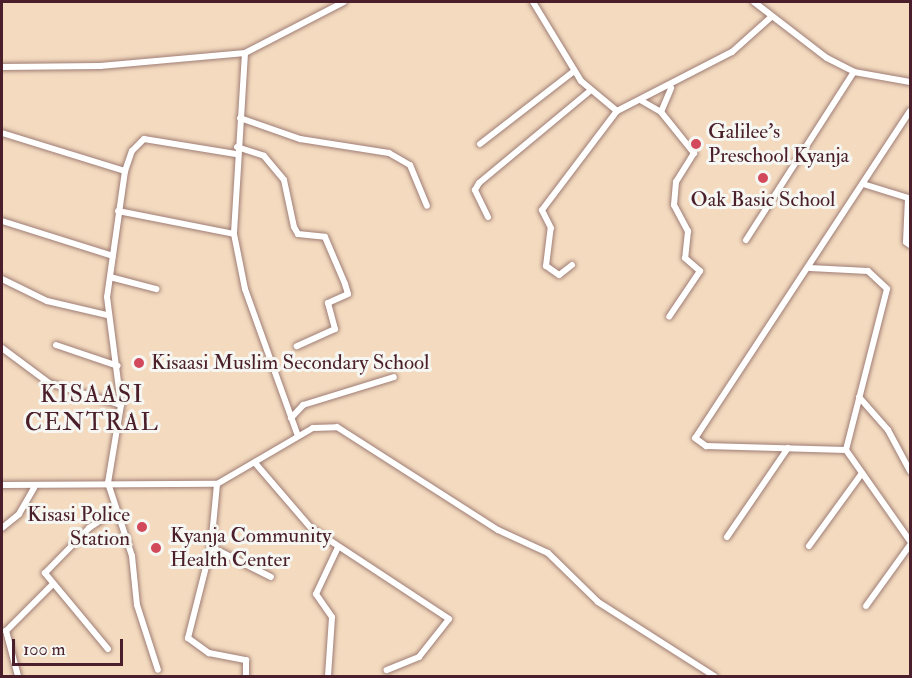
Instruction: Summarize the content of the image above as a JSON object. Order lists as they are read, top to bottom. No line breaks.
{"districts":["KISAASI CENTRAL"],"places":["Galilee's Preschool Kyanja","Oak Basic School","Kisaasi Muslim Secondary School","Kisasi Police Station","Kyanja Community Health Center"],"scale_bar":"100 m"}
